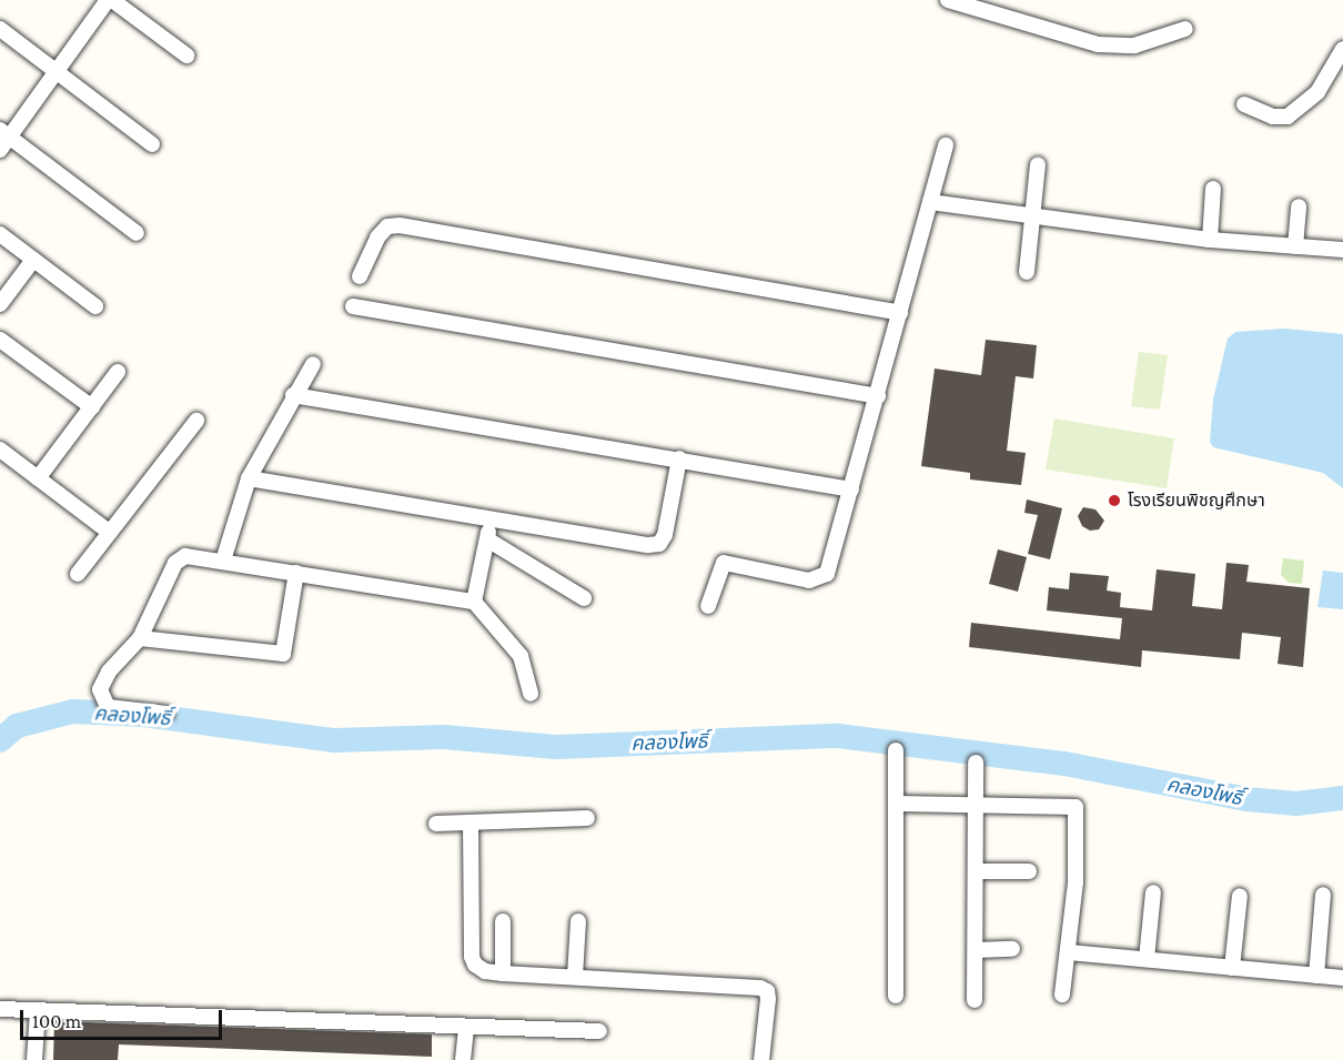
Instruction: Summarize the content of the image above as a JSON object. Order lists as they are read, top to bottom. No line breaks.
{"water":["คลองโพธิ์"],"places":["โรงเรียนพิชญศึกษา"],"scale_bar":"100 m"}
